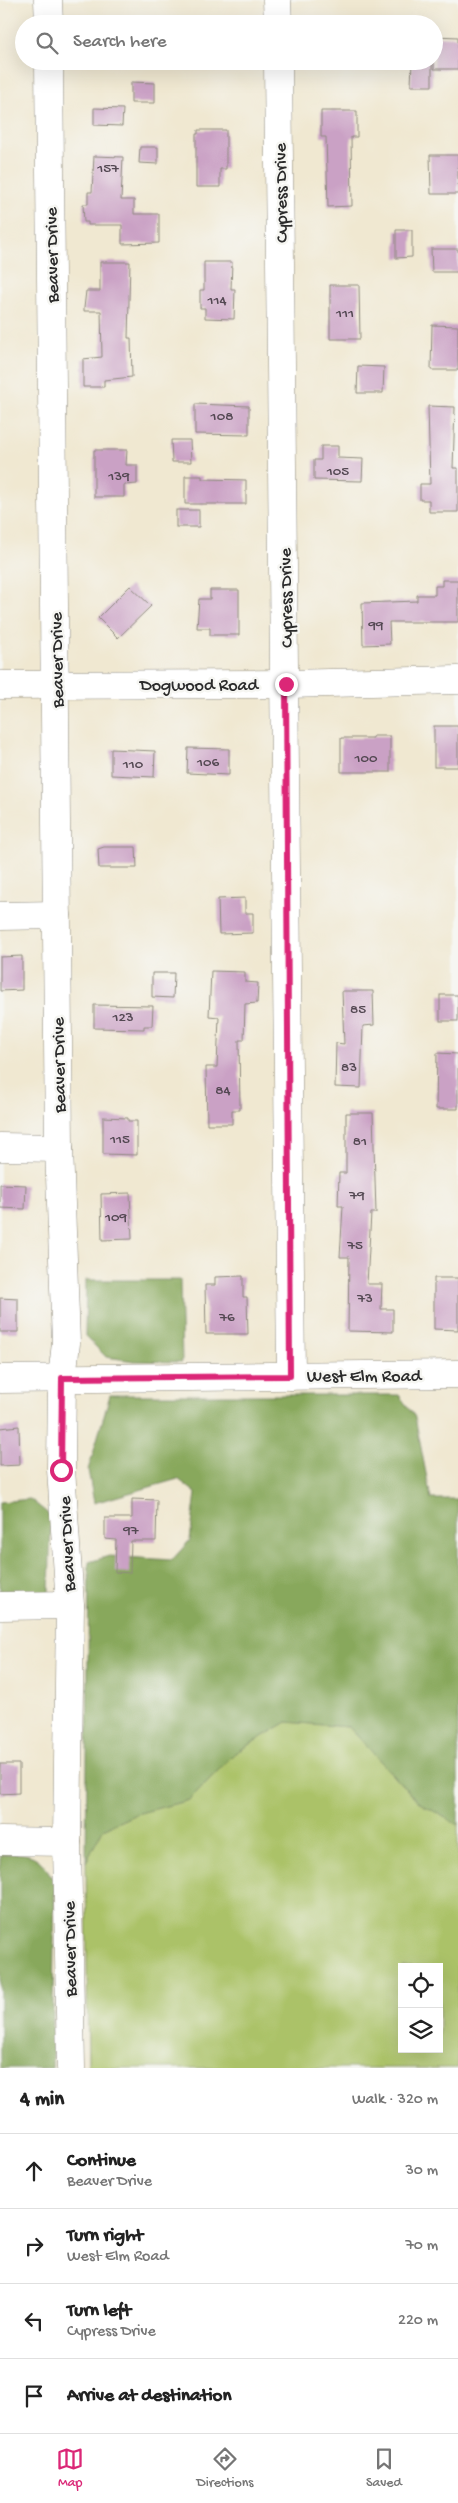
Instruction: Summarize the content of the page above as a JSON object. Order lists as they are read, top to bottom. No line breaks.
{"streets":{"street":["Cypress Drive","Beaver Drive","Dogwood Road","West Elm Road"]},"crossings":[["Cypress Drive","Dogwood Road"],["Cypress Drive","West Elm Road"],["Beaver Drive","Dogwood Road"],["Beaver Drive","West Elm Road"]],"house_numbers":["157","114","111","108","105","139","99","100","106","110","85","123","83","84","115","81","79","109","75","73","76","97"],"page":{"search":"Search here","heading":["4 min","Walk · 320 m"],"list":[["Continue","Beaver Drive","30 m"],["Turn right","West Elm Road","70 m"],["Turn left","Cypress Drive","220 m"],"Arrive at destination"],"nav":["Map","Directions","Saved"]}}
